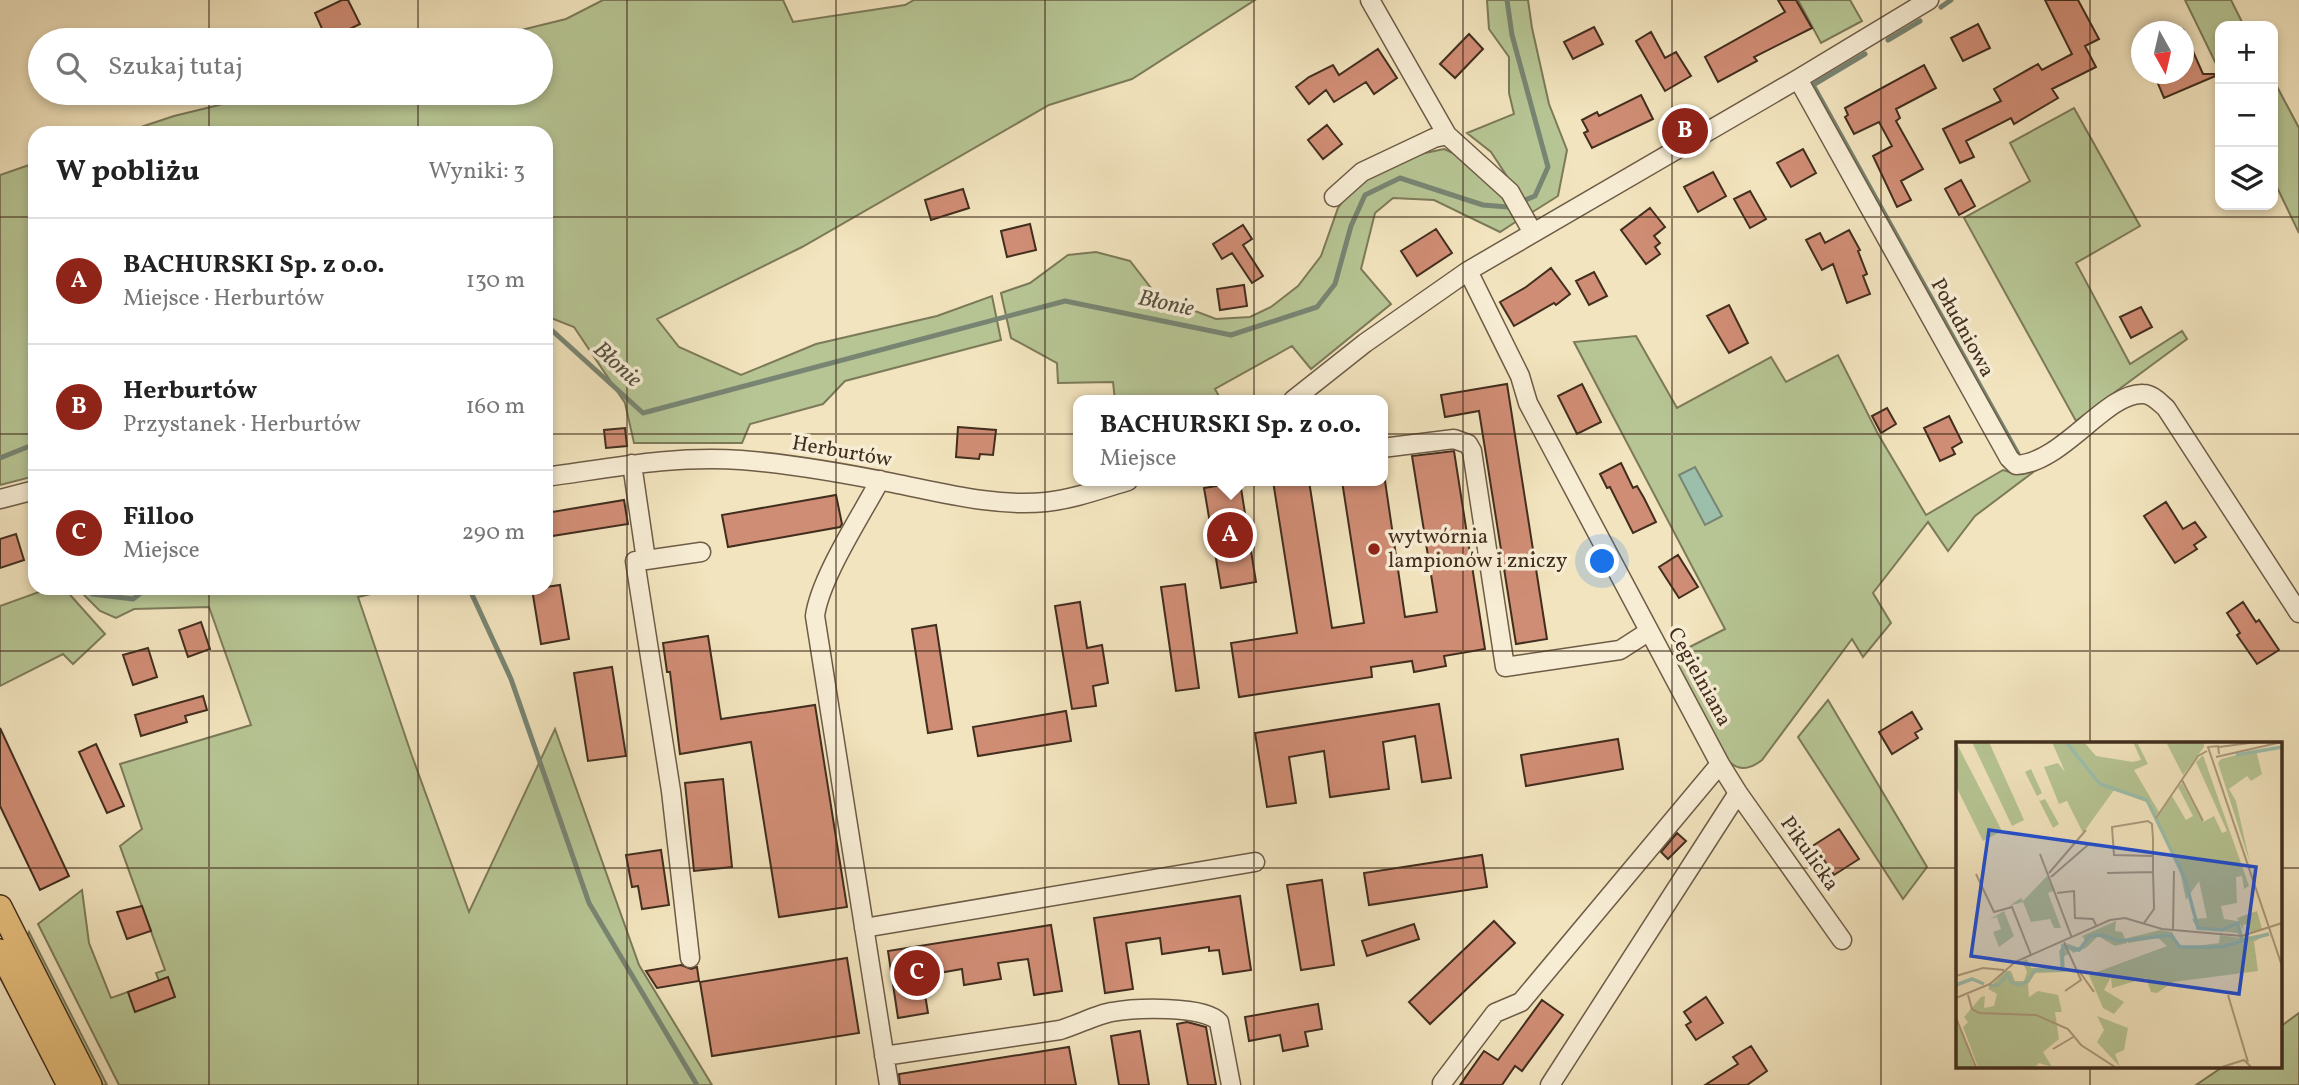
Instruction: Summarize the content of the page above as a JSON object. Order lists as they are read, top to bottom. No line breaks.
{"streets":{"street":["Południowa","Herburtów","Cegielniana","Pikulicka"]},"crossings":[["Cegielniana","Pikulicka"]],"water":["Błonie"],"places":["wytwórnia lampionów i zniczy"],"north":"bottom","page":{"map_buttons":["+","−"],"search":"Szukaj tutaj","pins":["B","A","C"],"heading":["W pobliżu","Wyniki: 3"],"list":[{"mark":"A","name":"BACHURSKI Sp. z o.o.","note":"Miejsce · Herburtów","value":"130 m"},{"mark":"B","name":"Herburtów","note":"Przystanek · Herburtów","value":"160 m"},{"mark":"C","name":"Filloo","note":"Miejsce","value":"290 m"}],"popup":["BACHURSKI Sp. z o.o.","Miejsce"]}}
